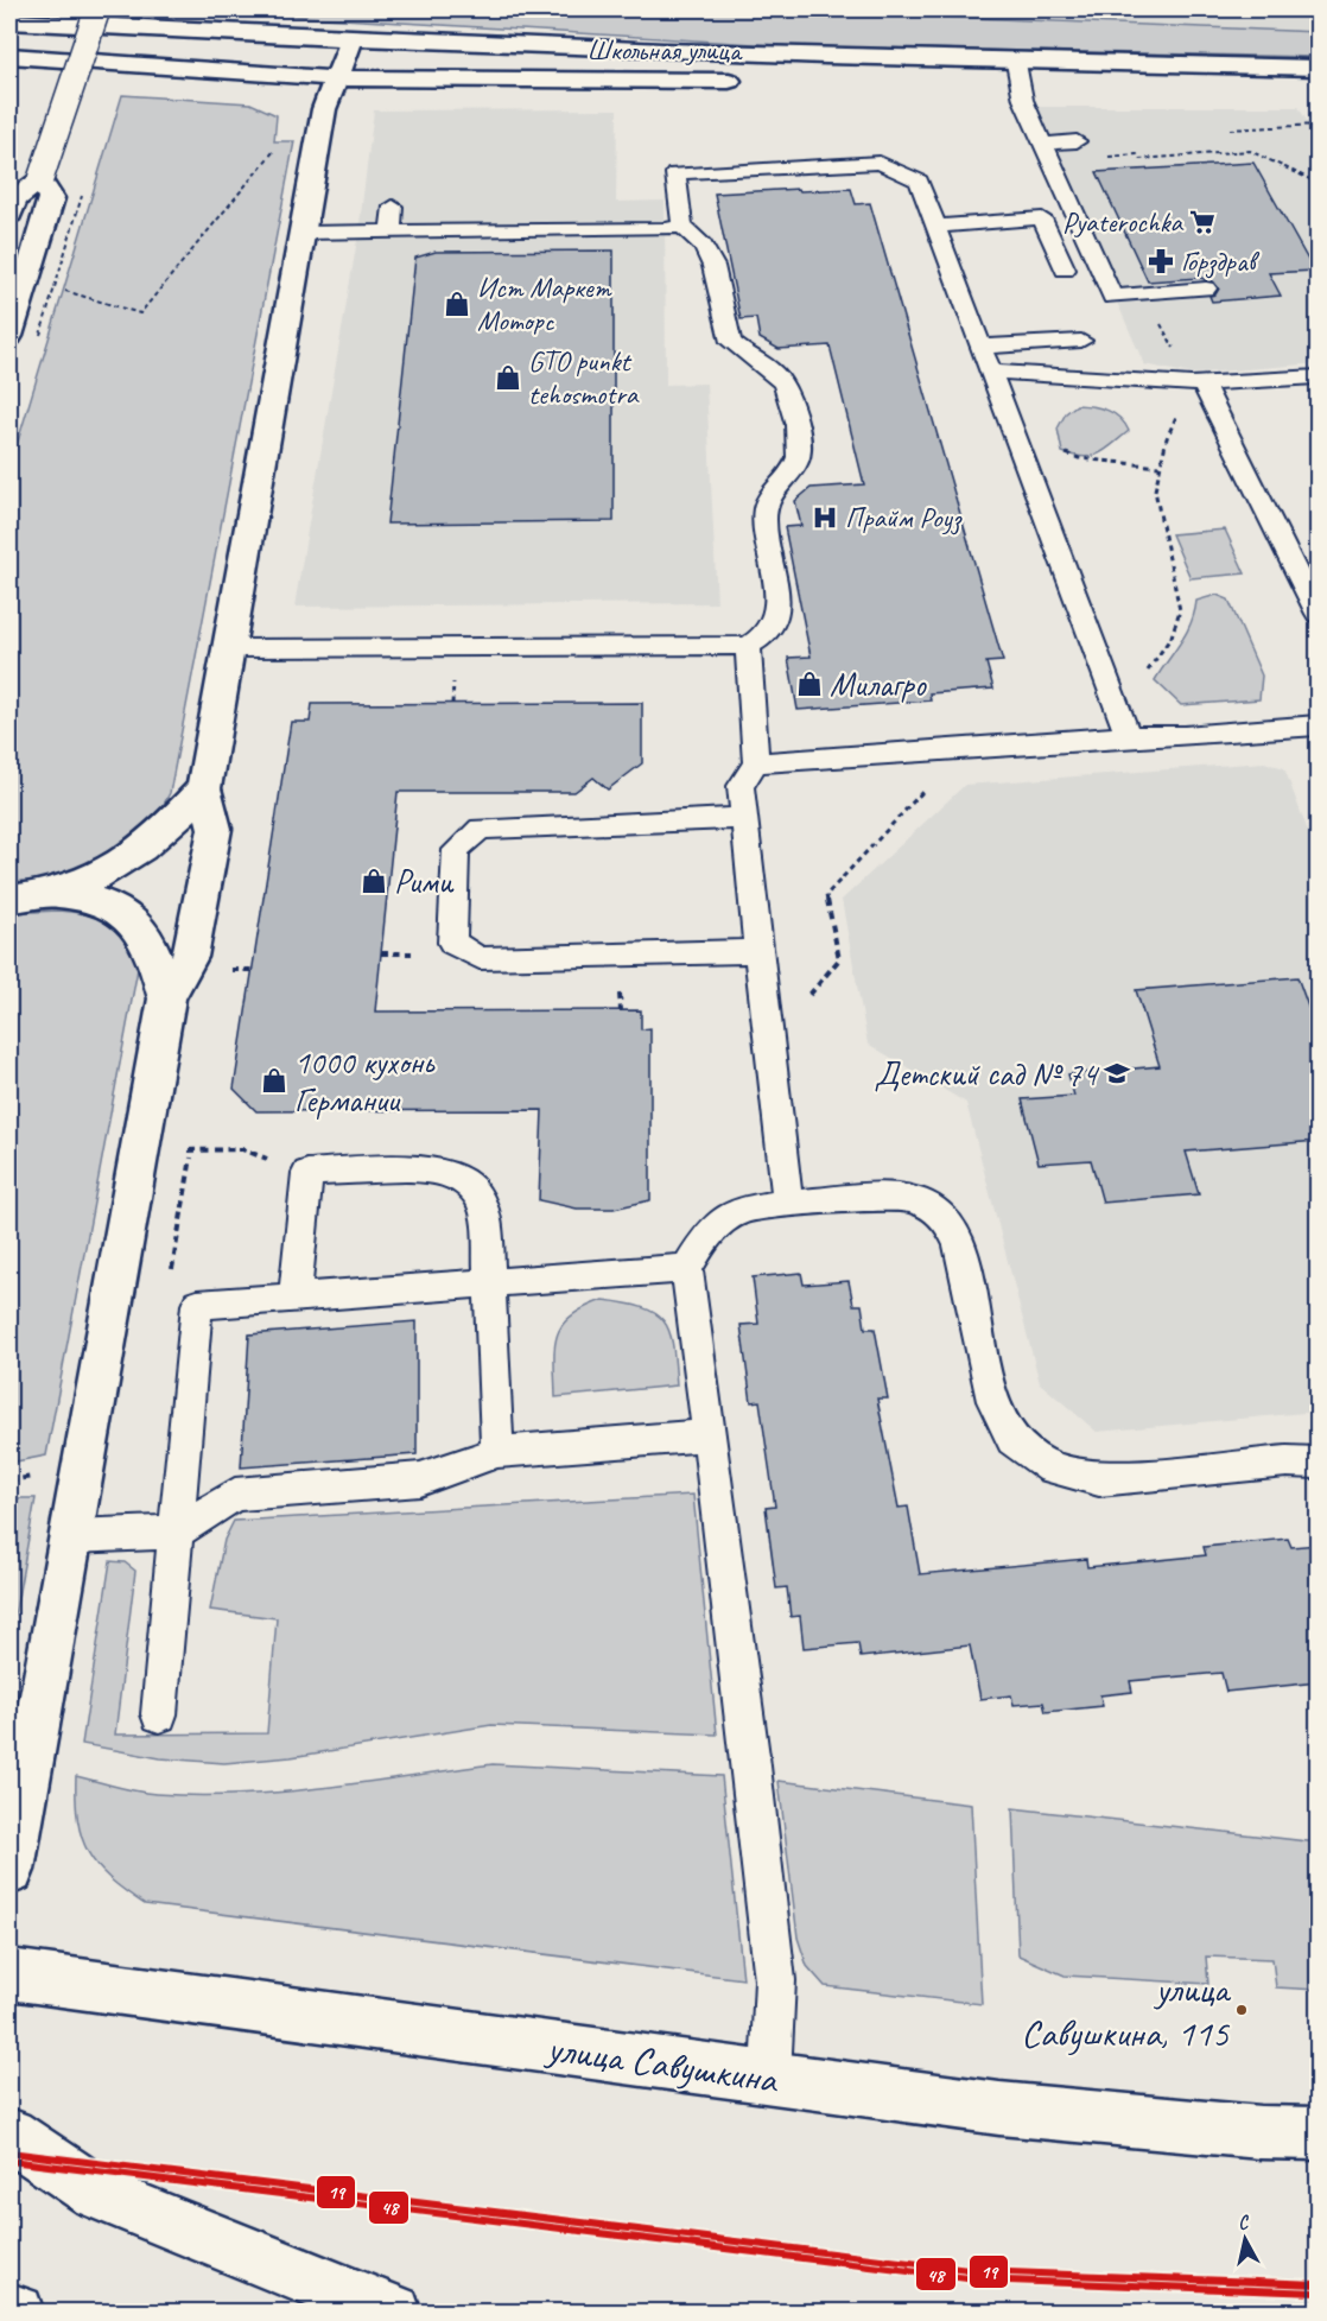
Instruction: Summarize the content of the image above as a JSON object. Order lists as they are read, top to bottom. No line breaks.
{"streets":{"street":["Школьная улица","улица Савушкина"]},"places":{"supermarket":["Pyaterochka"],"pharmacy":["Горздрав"],"shop":["Ист Маркет Моторс","GTO punkt tehosmotra","Милагро","Рими","1000 кухонь Германии"],"hospital":["Прайм Роуз"],"school or university":["Детский сад № 74"],"other":["улица Савушкина, 115"]},"lines":["transit line 19","transit line 48"],"north":"top"}
